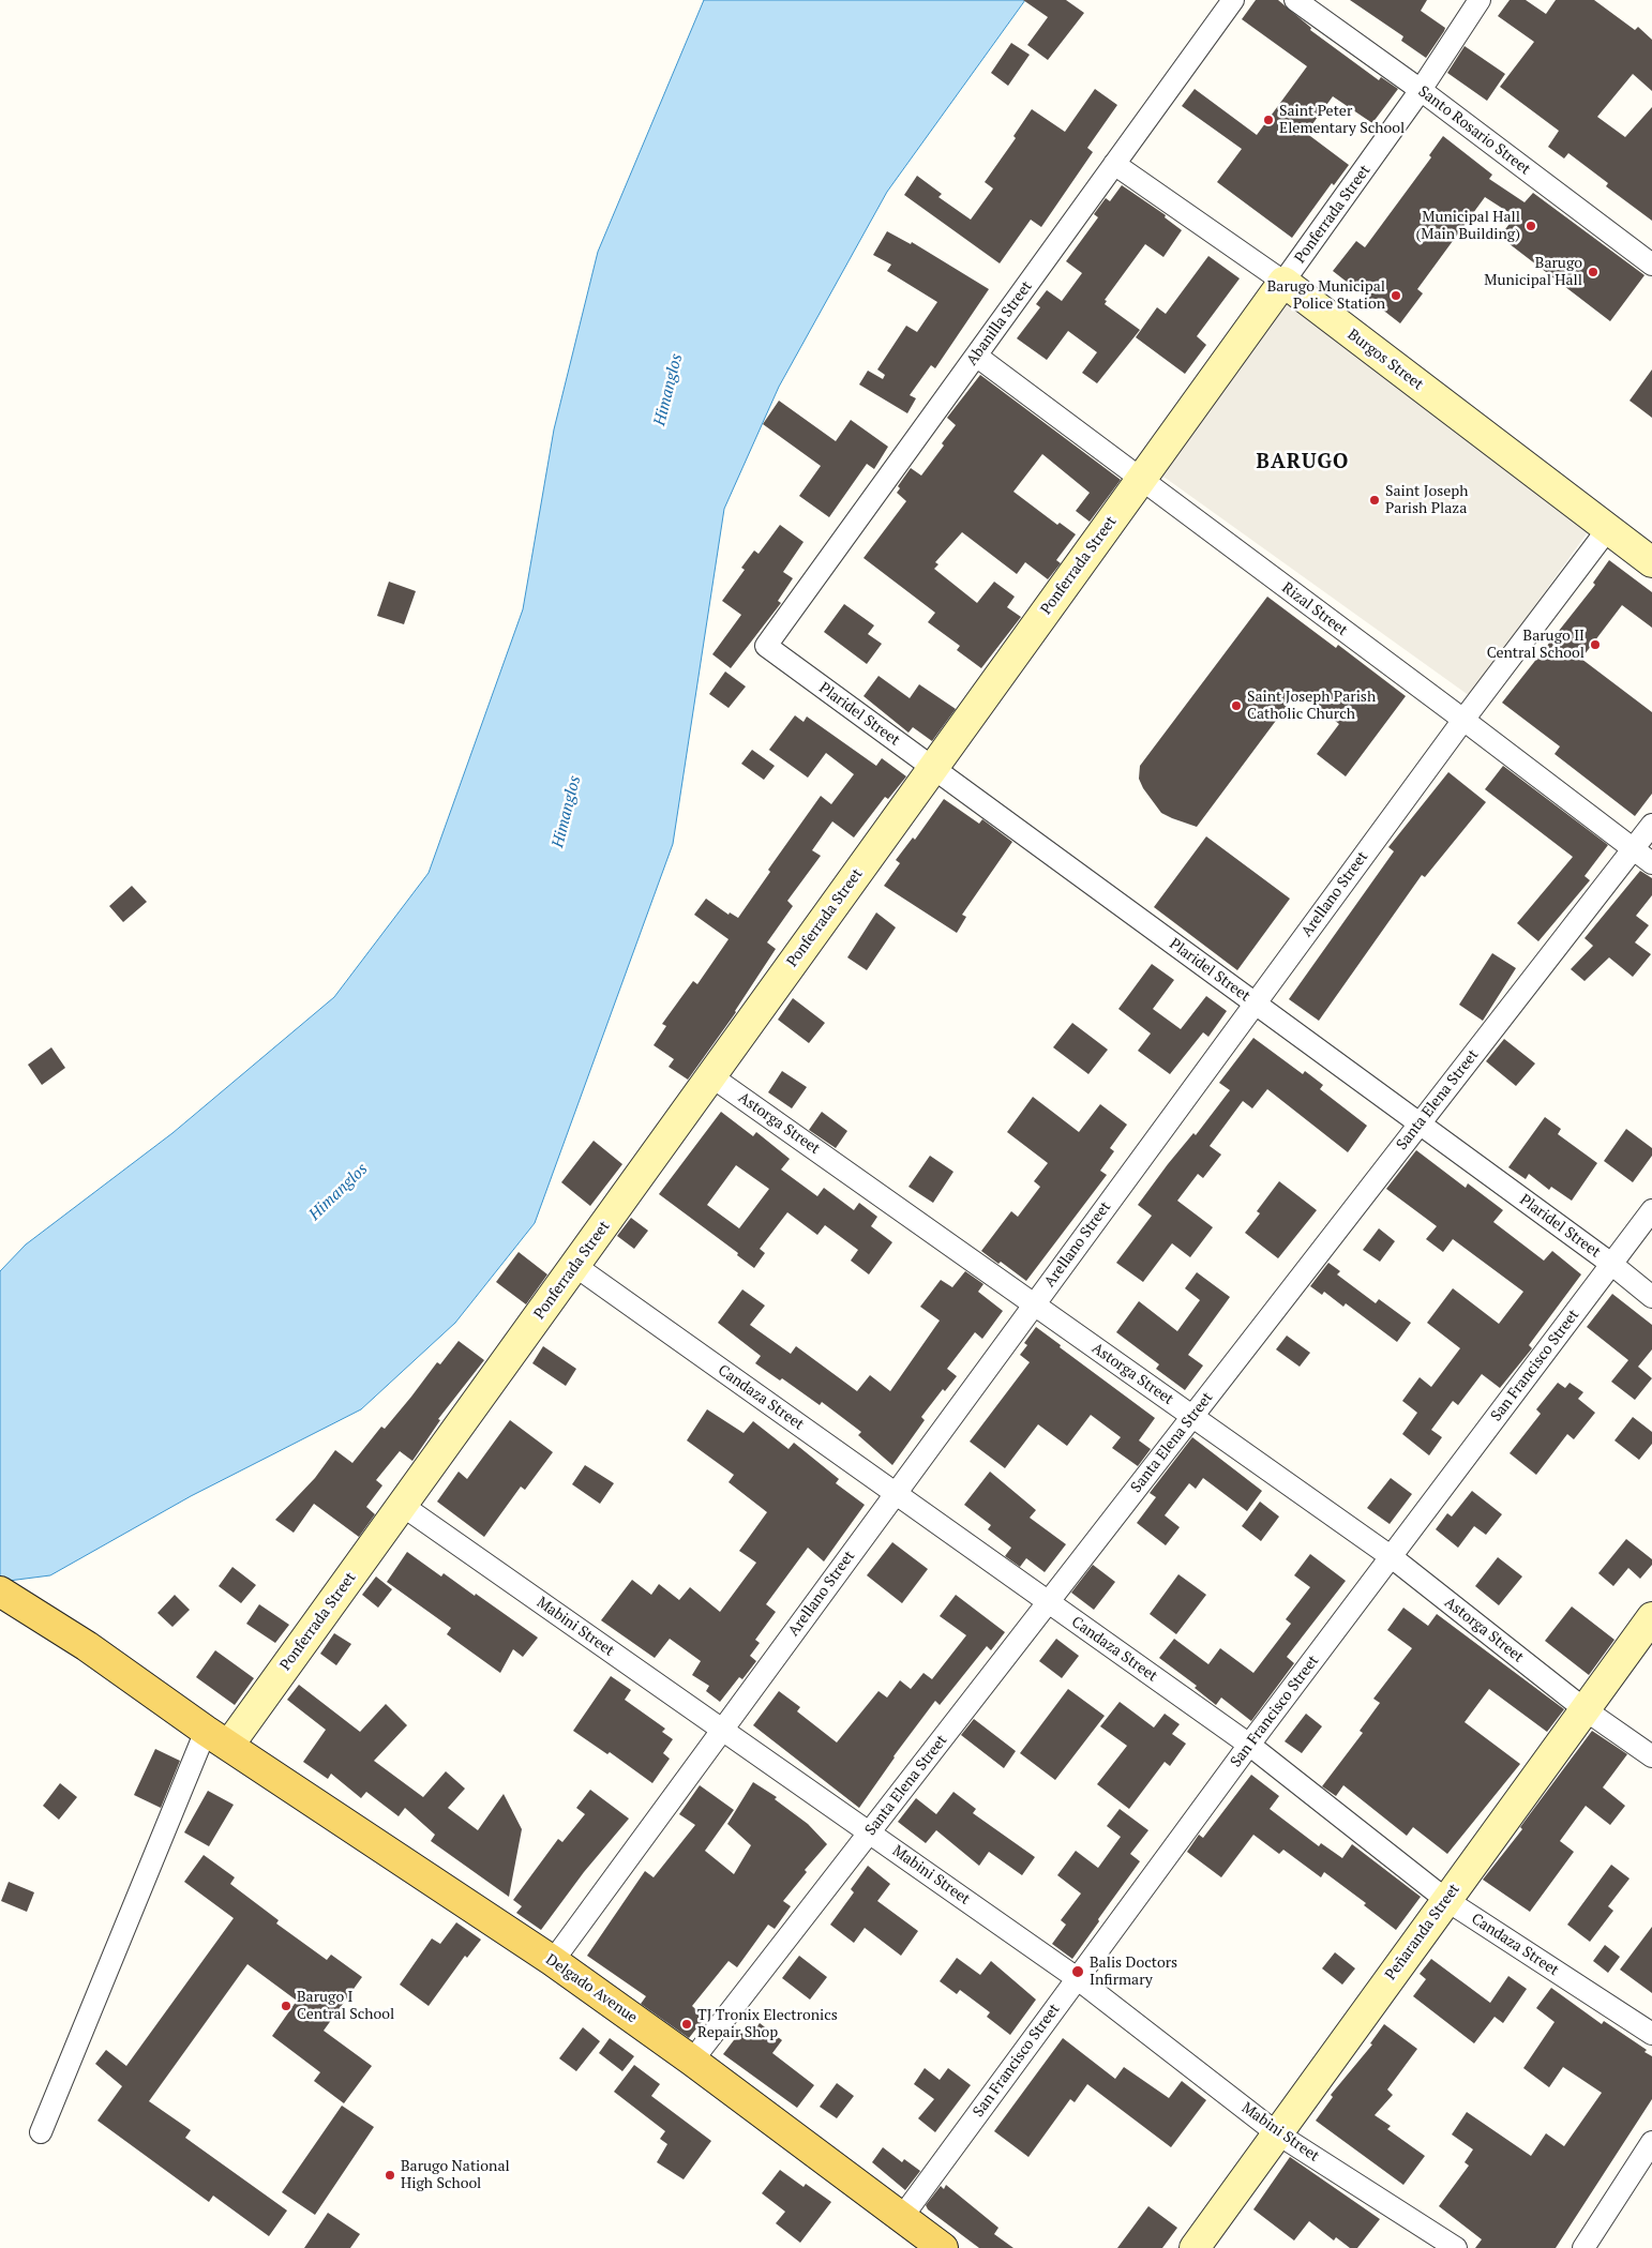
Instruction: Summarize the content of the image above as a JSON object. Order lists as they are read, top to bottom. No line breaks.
{"streets":{"main road":["Delgado Avenue"],"street":["Santo Rosario Street","Ponferrada Street","Abanilla Street","Burgos Street","Rizal Street","Plaridel Street","Arellano Street","Santa Elena Street","Astorga Street","San Francisco Street","Candaza Street","Mabini Street","Peñaranda Street"]},"crossings":[["Santo Rosario Street","Ponferrada Street"],["Ponferrada Street","Burgos Street"],["Ponferrada Street","Rizal Street"],["Ponferrada Street","Plaridel Street"],["Ponferrada Street","Astorga Street"],["Ponferrada Street","Candaza Street"],["Ponferrada Street","Mabini Street"],["Ponferrada Street","Delgado Avenue"],["Abanilla Street","Burgos Street"],["Abanilla Street","Rizal Street"],["Abanilla Street","Plaridel Street"],["Burgos Street","Arellano Street"],["Rizal Street","Arellano Street"],["Rizal Street","Santa Elena Street"],["Plaridel Street","Arellano Street"],["Plaridel Street","Santa Elena Street"],["Plaridel Street","San Francisco Street"],["Arellano Street","Astorga Street"],["Arellano Street","Candaza Street"],["Arellano Street","Mabini Street"],["Arellano Street","Delgado Avenue"],["Santa Elena Street","Astorga Street"],["Santa Elena Street","Candaza Street"],["Santa Elena Street","Mabini Street"],["Santa Elena Street","Delgado Avenue"],["Astorga Street","San Francisco Street"],["Astorga Street","Peñaranda Street"],["San Francisco Street","Candaza Street"],["San Francisco Street","Mabini Street"],["San Francisco Street","Delgado Avenue"],["Candaza Street","Peñaranda Street"],["Mabini Street","Peñaranda Street"]],"districts":["BARUGO"],"water":["Himanglos"],"places":["Saint Peter Elementary School","Municipal Hall (Main Building)","Barugo Municipal Hall","Barugo Municipal Police Station","Saint Joseph Parish Plaza","Barugo II Central School","Saint Joseph Parish Catholic Church","Balis Doctors Infirmary","Barugo I Central School","TJ Tronix Electronics Repair Shop","Barugo National High School"]}
